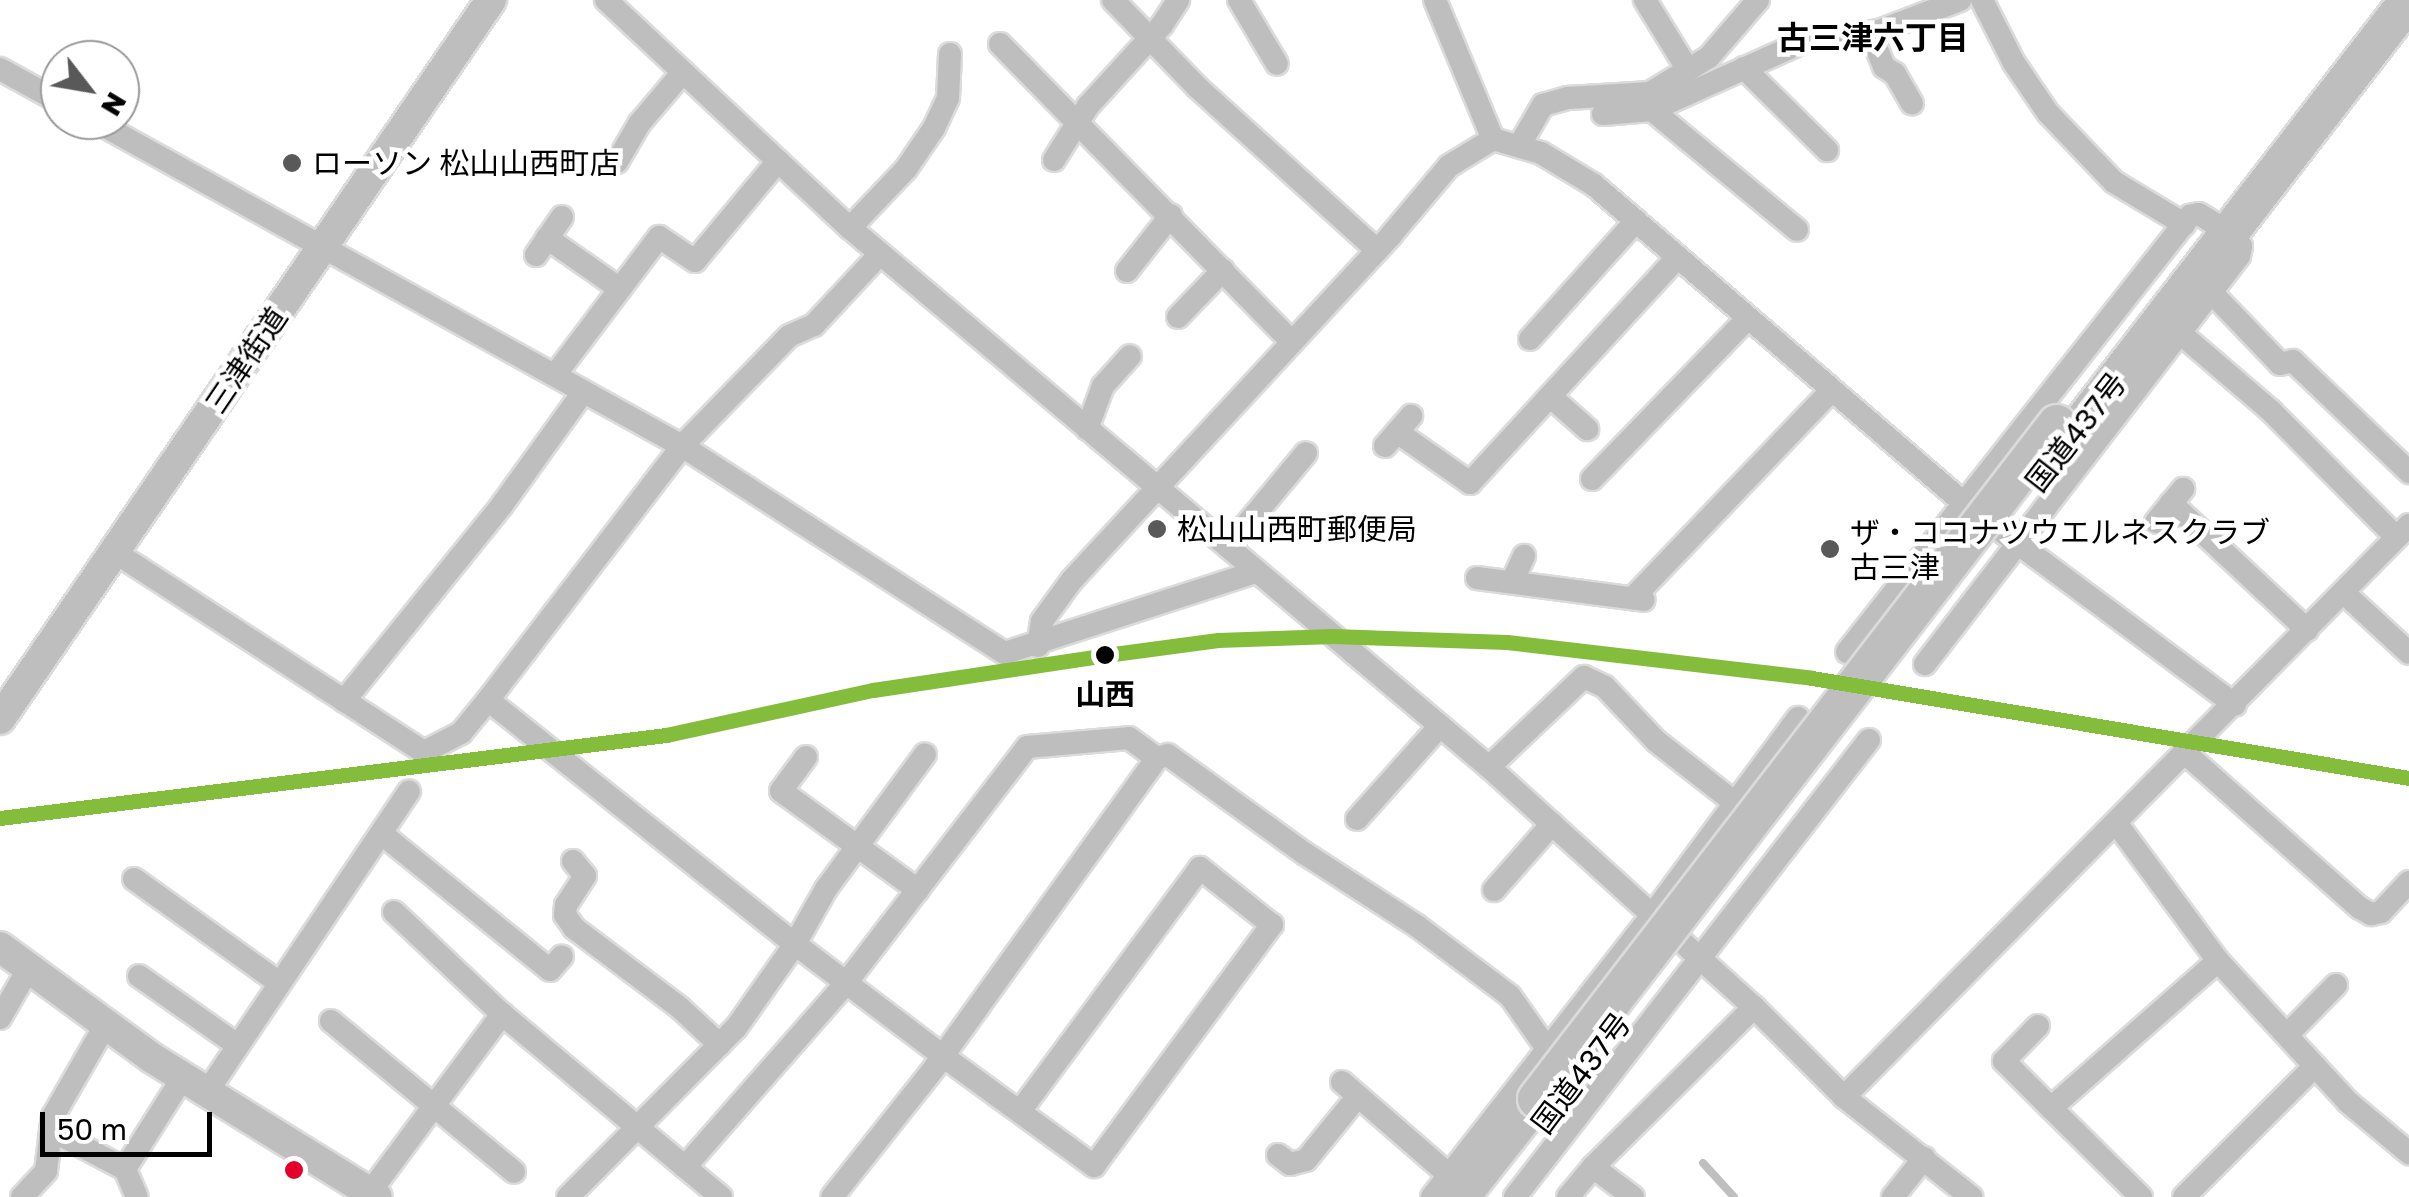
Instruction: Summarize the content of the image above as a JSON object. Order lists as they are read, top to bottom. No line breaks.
{"streets":{"highway":["国道437号"],"street":["三津街道"]},"districts":["古三津六丁目"],"places":["ローソン 松山山西町店","松山山西町郵便局","ザ・ココナツウエルネスクラブ 古三津","山西"],"scale_bar":"50 m","north":"bottom right"}
